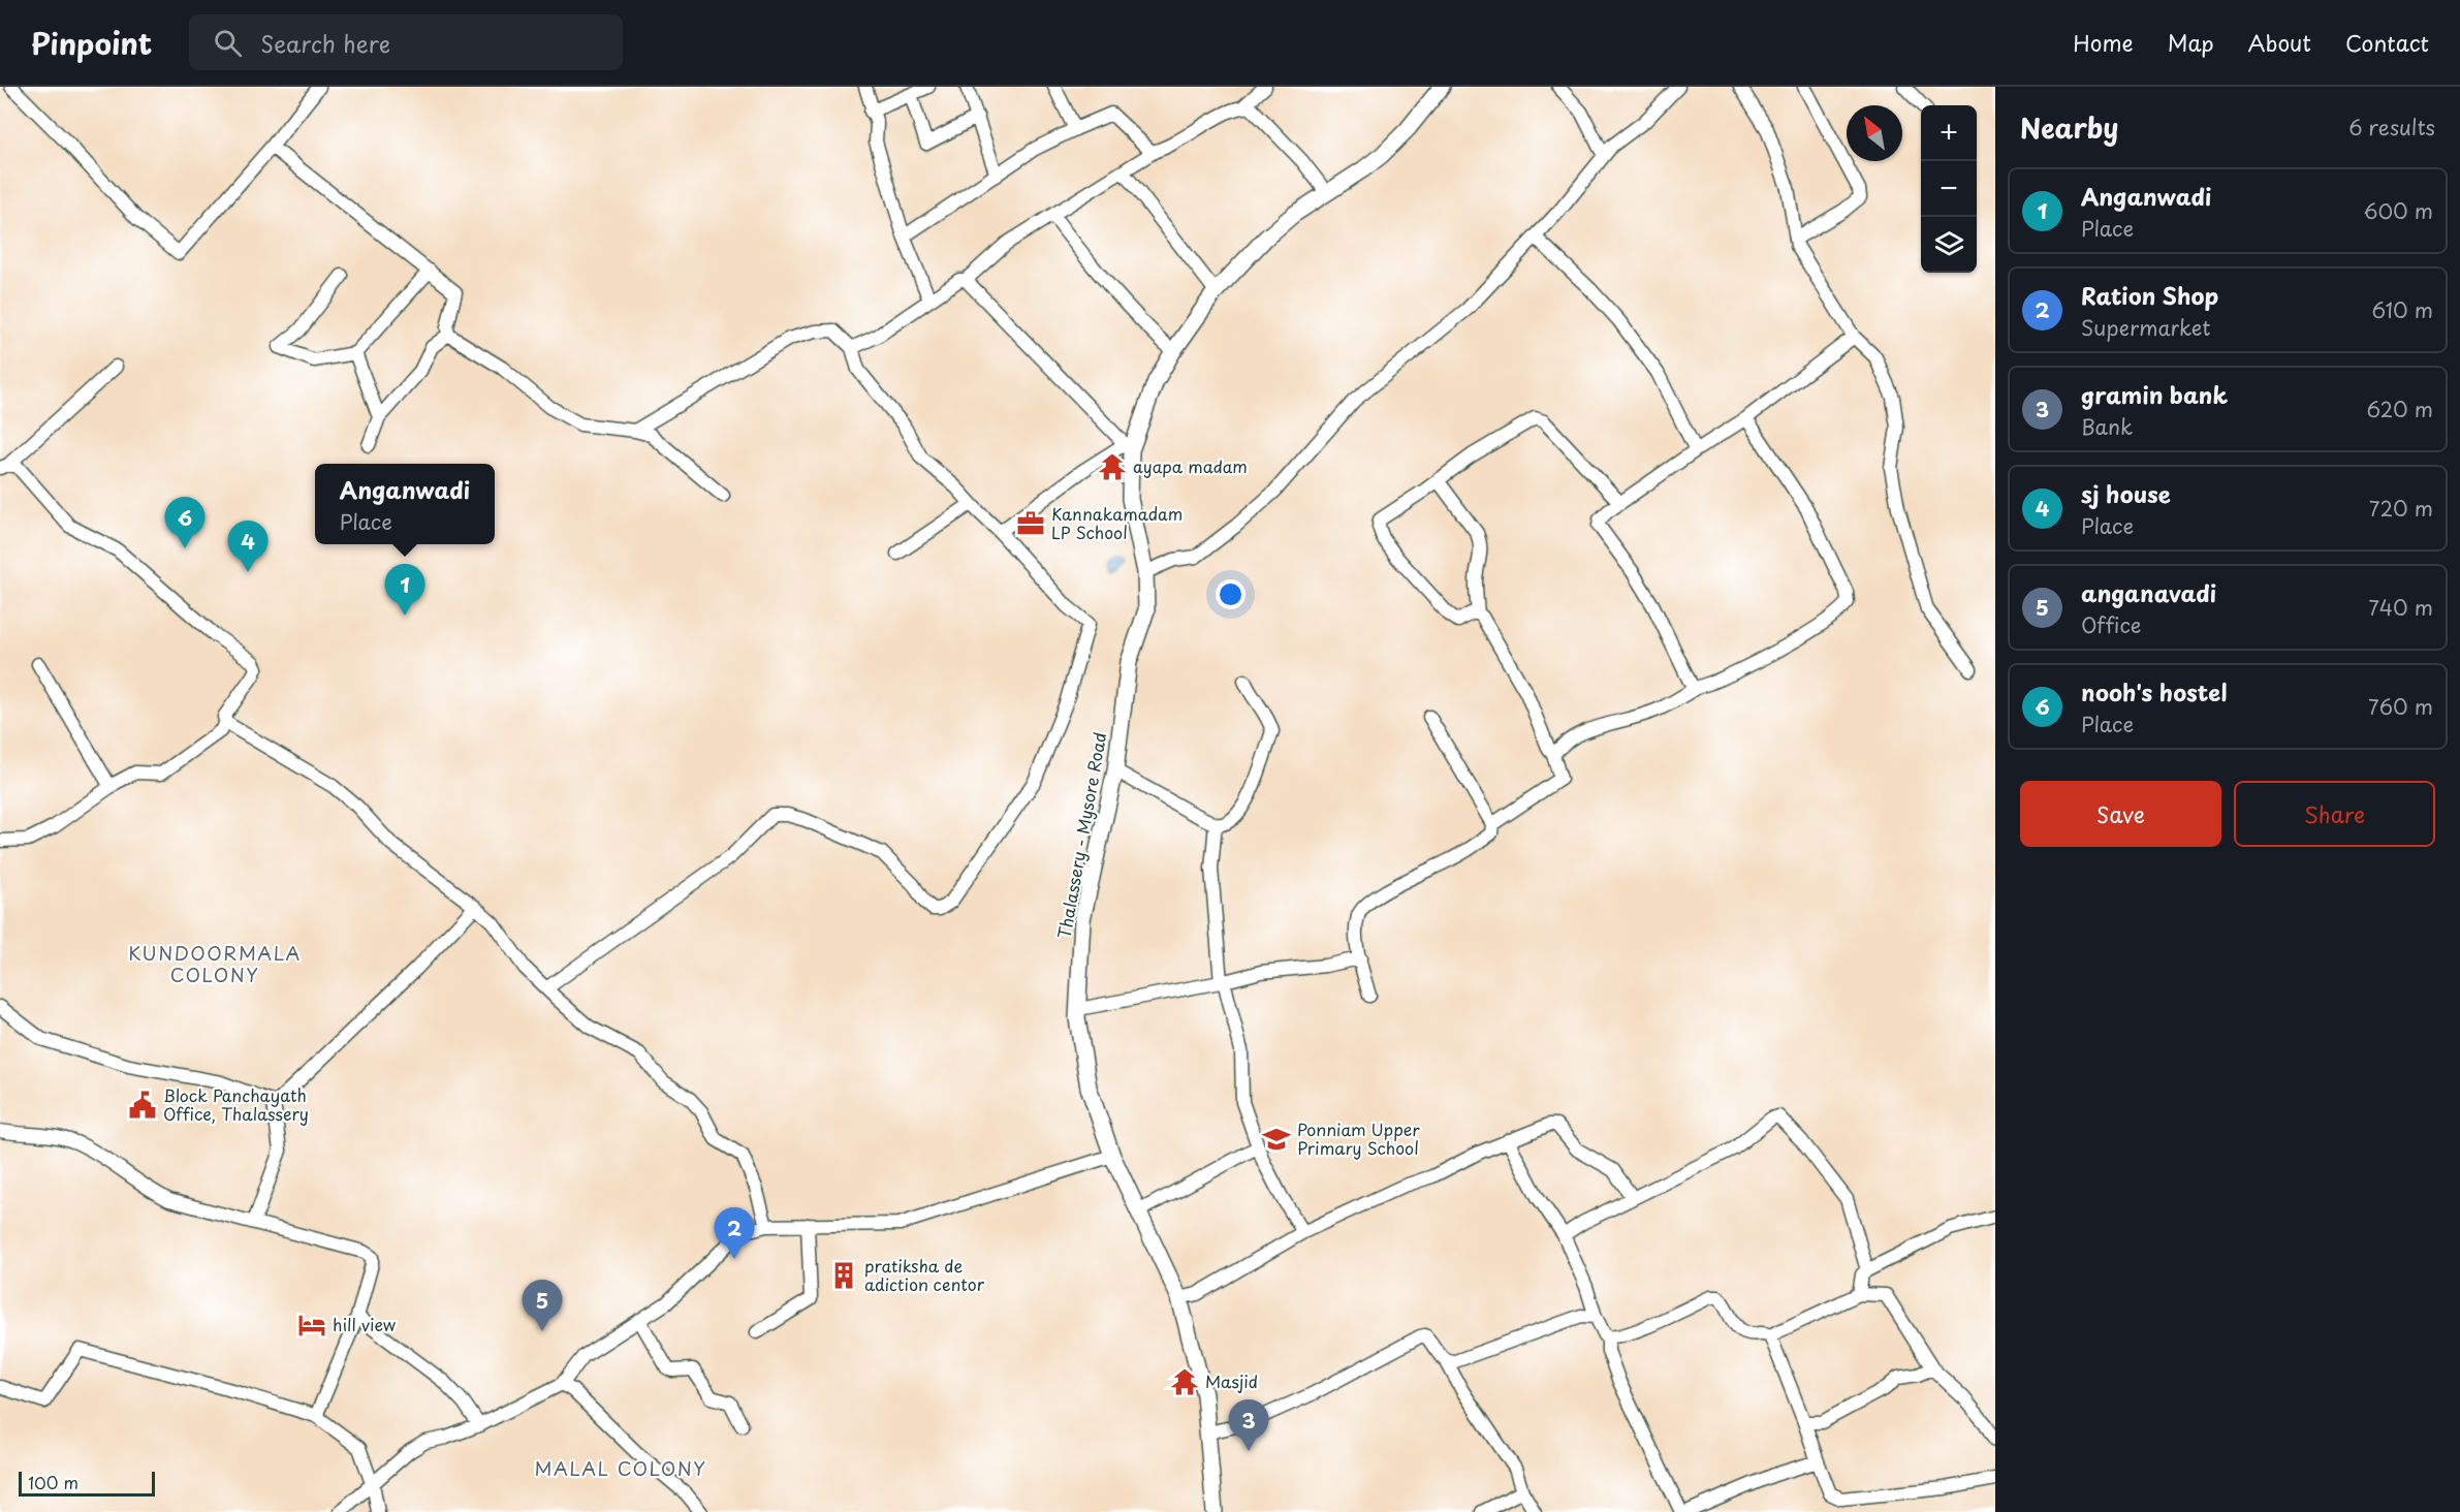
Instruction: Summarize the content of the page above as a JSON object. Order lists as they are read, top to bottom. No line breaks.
{"streets":{"main road":["Thalassery - Mysore Road"]},"districts":["KUNDOORMALA COLONY","MALAL COLONY"],"places":{"temple":["ayapa madam","Masjid"],"office":["Kannakamadam LP School"],"public building":["Block Panchayath Office, Thalassery"],"school or university":["Ponniam Upper Primary School"],"building":["pratiksha de adiction centor"],"hotel":["hill view"]},"scale_bar":"100 m","north":"top left","page":{"header":"Pinpoint","search":"Search here","nav":["Home","Map","About","Contact"],"heading":["Nearby","6 results"],"map_buttons":["+","−"],"list":[{"mark":"1","name":"Anganwadi","note":"Place","value":"600 m"},{"mark":"2","name":"Ration Shop","note":"Supermarket","value":"610 m"},{"mark":"3","name":"gramin bank","note":"Bank","value":"620 m"},{"mark":"4","name":"sj house","note":"Place","value":"720 m"},{"mark":"5","name":"anganavadi","note":"Office","value":"740 m"},{"mark":"6","name":"nooh's hostel","note":"Place","value":"760 m"}],"popup":["Anganwadi","Place"],"pins":["6","4","1","2","5","3"],"buttons":["Save","Share"],"scale":"100 m"}}
